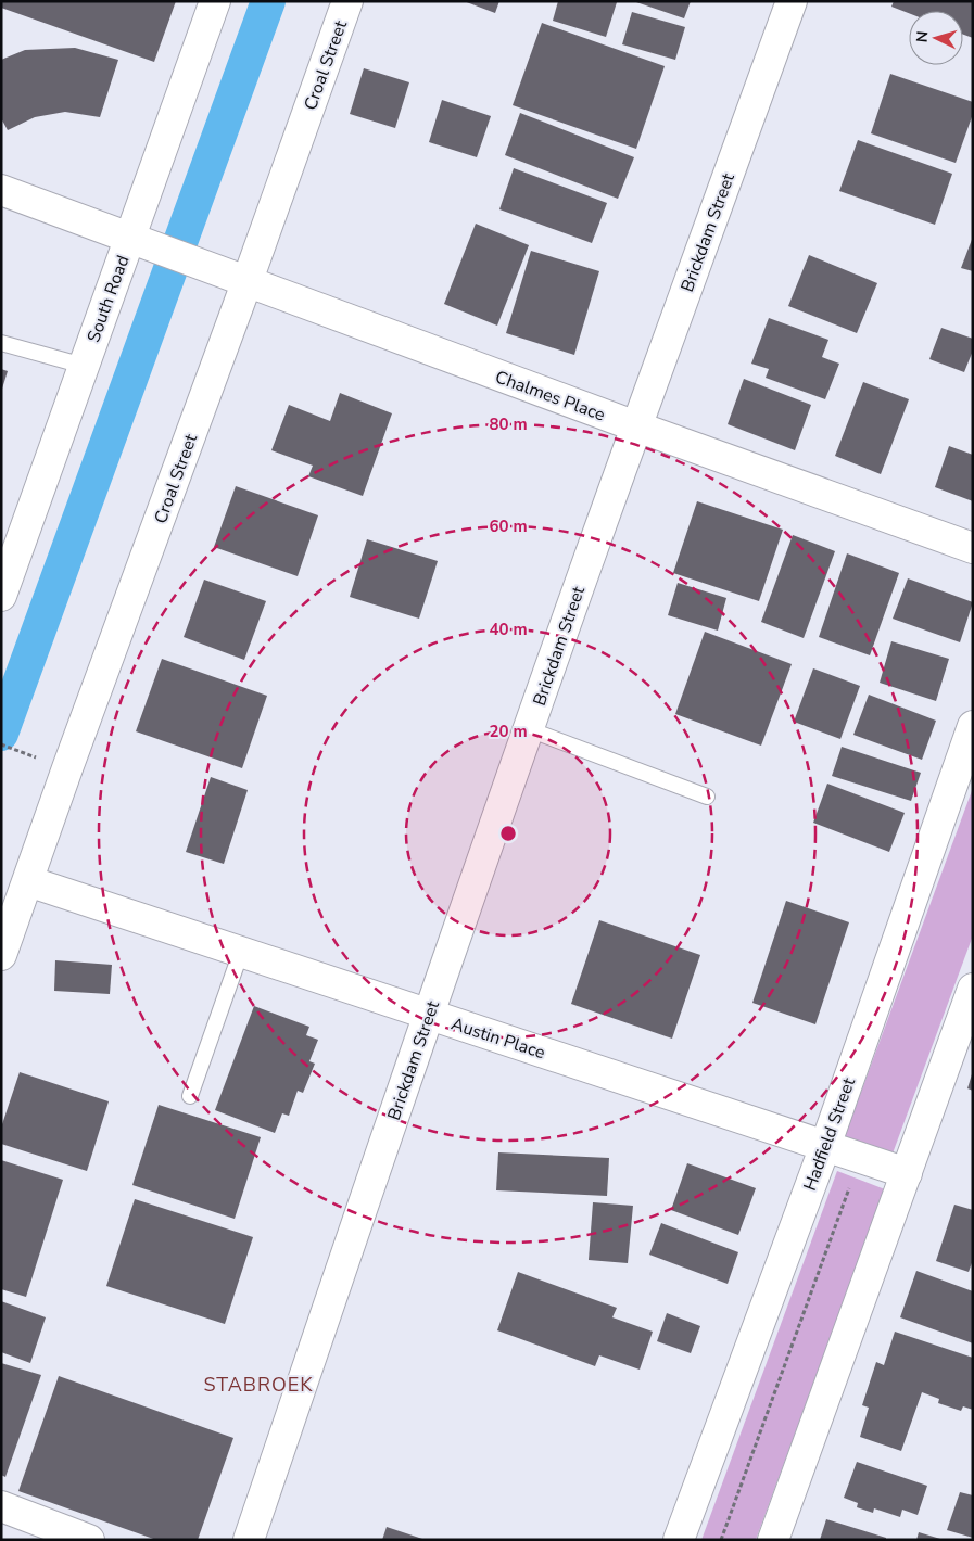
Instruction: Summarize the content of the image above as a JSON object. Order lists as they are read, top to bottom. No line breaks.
{"streets":{"street":["Croal Street","Brickdam Street","South Road","Chalmes Place","Austin Place","Hadfield Street"]},"crossings":[["Croal Street","Chalmes Place"],["Croal Street","Austin Place"],["Brickdam Street","Chalmes Place"],["Brickdam Street","Austin Place"],["South Road","Chalmes Place"],["Austin Place","Hadfield Street"]],"districts":["STABROEK"],"north":"left","rings":["80 m","60 m","40 m","20 m"]}
